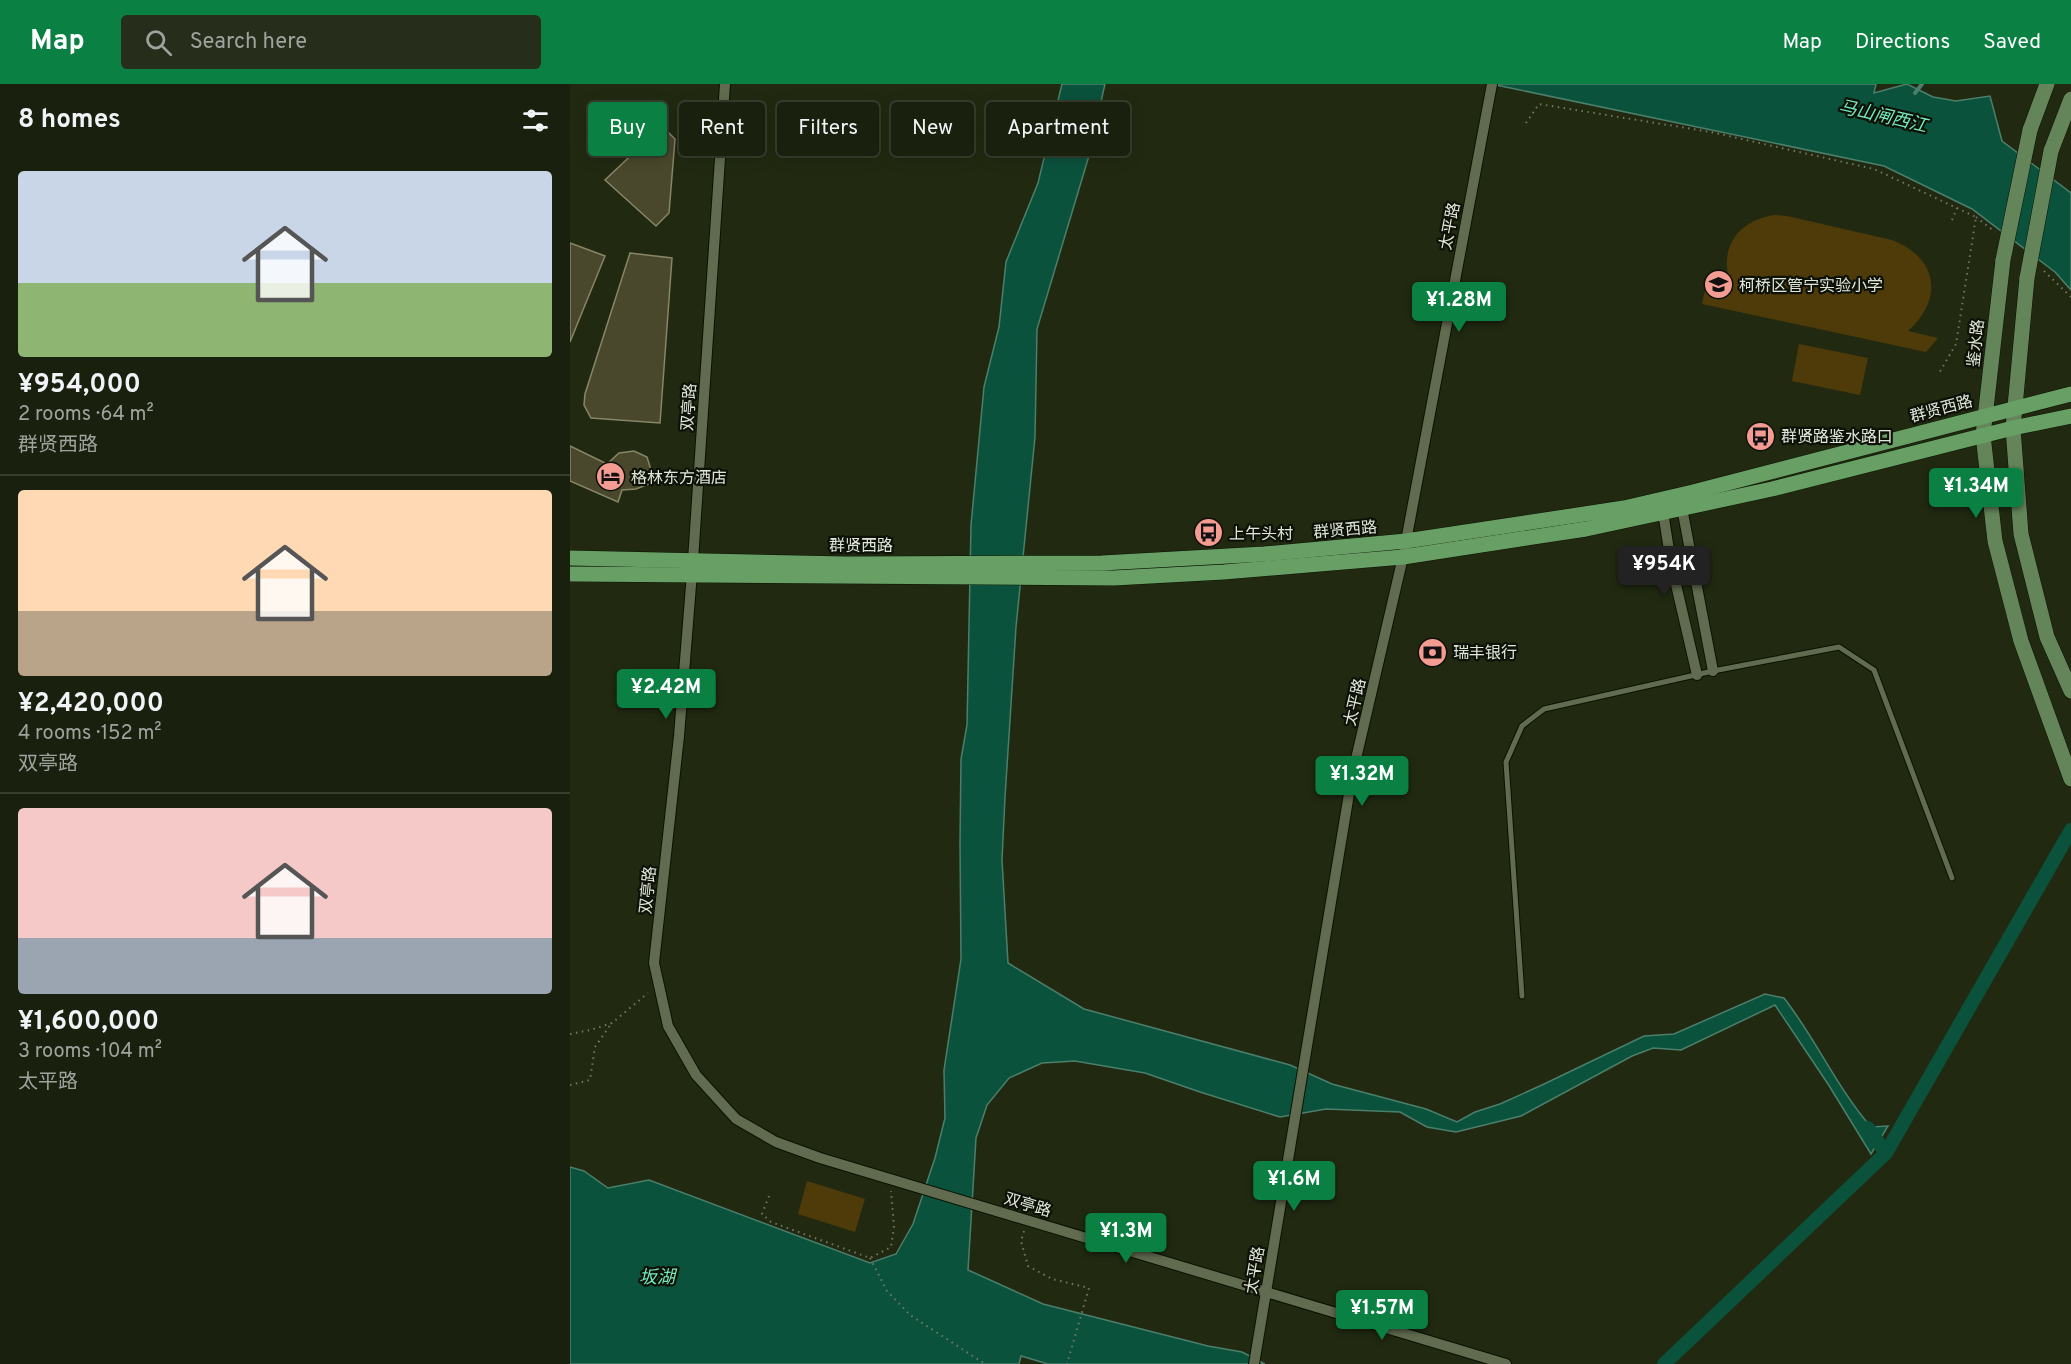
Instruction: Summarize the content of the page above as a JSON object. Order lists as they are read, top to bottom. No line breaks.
{"streets":{"main road":["群贤西路"],"street":["太平路","鉴水路","双亭路"]},"crossings":[["太平路","双亭路"],["太平路","群贤西路"],["鉴水路","群贤西路"],["双亭路","群贤西路"]],"water":["马山闸西江","坂湖"],"places":{"school or university":["柯桥区管宁实验小学"],"bus stop":["群贤路鉴水路口","上午头村"],"hotel":["格林东方酒店"],"bank":["瑞丰银行"]},"page":{"header":"Map","search":"Search here","nav":["Map","Directions","Saved"],"heading":"8 homes","chip":["Buy","Rent","Filters","New","Apartment"],"list":[{"name":"¥954,000","note":"2 rooms · 64 m² · 群贤西路"},{"name":"¥2,420,000","note":"4 rooms · 152 m² · 双亭路"},{"name":"¥1,600,000","note":"3 rooms · 104 m² · 太平路"}],"price":["¥1.28M","¥1.34M","¥954K","¥2.42M","¥1.32M","¥1.6M","¥1.3M","¥1.57M"]}}
